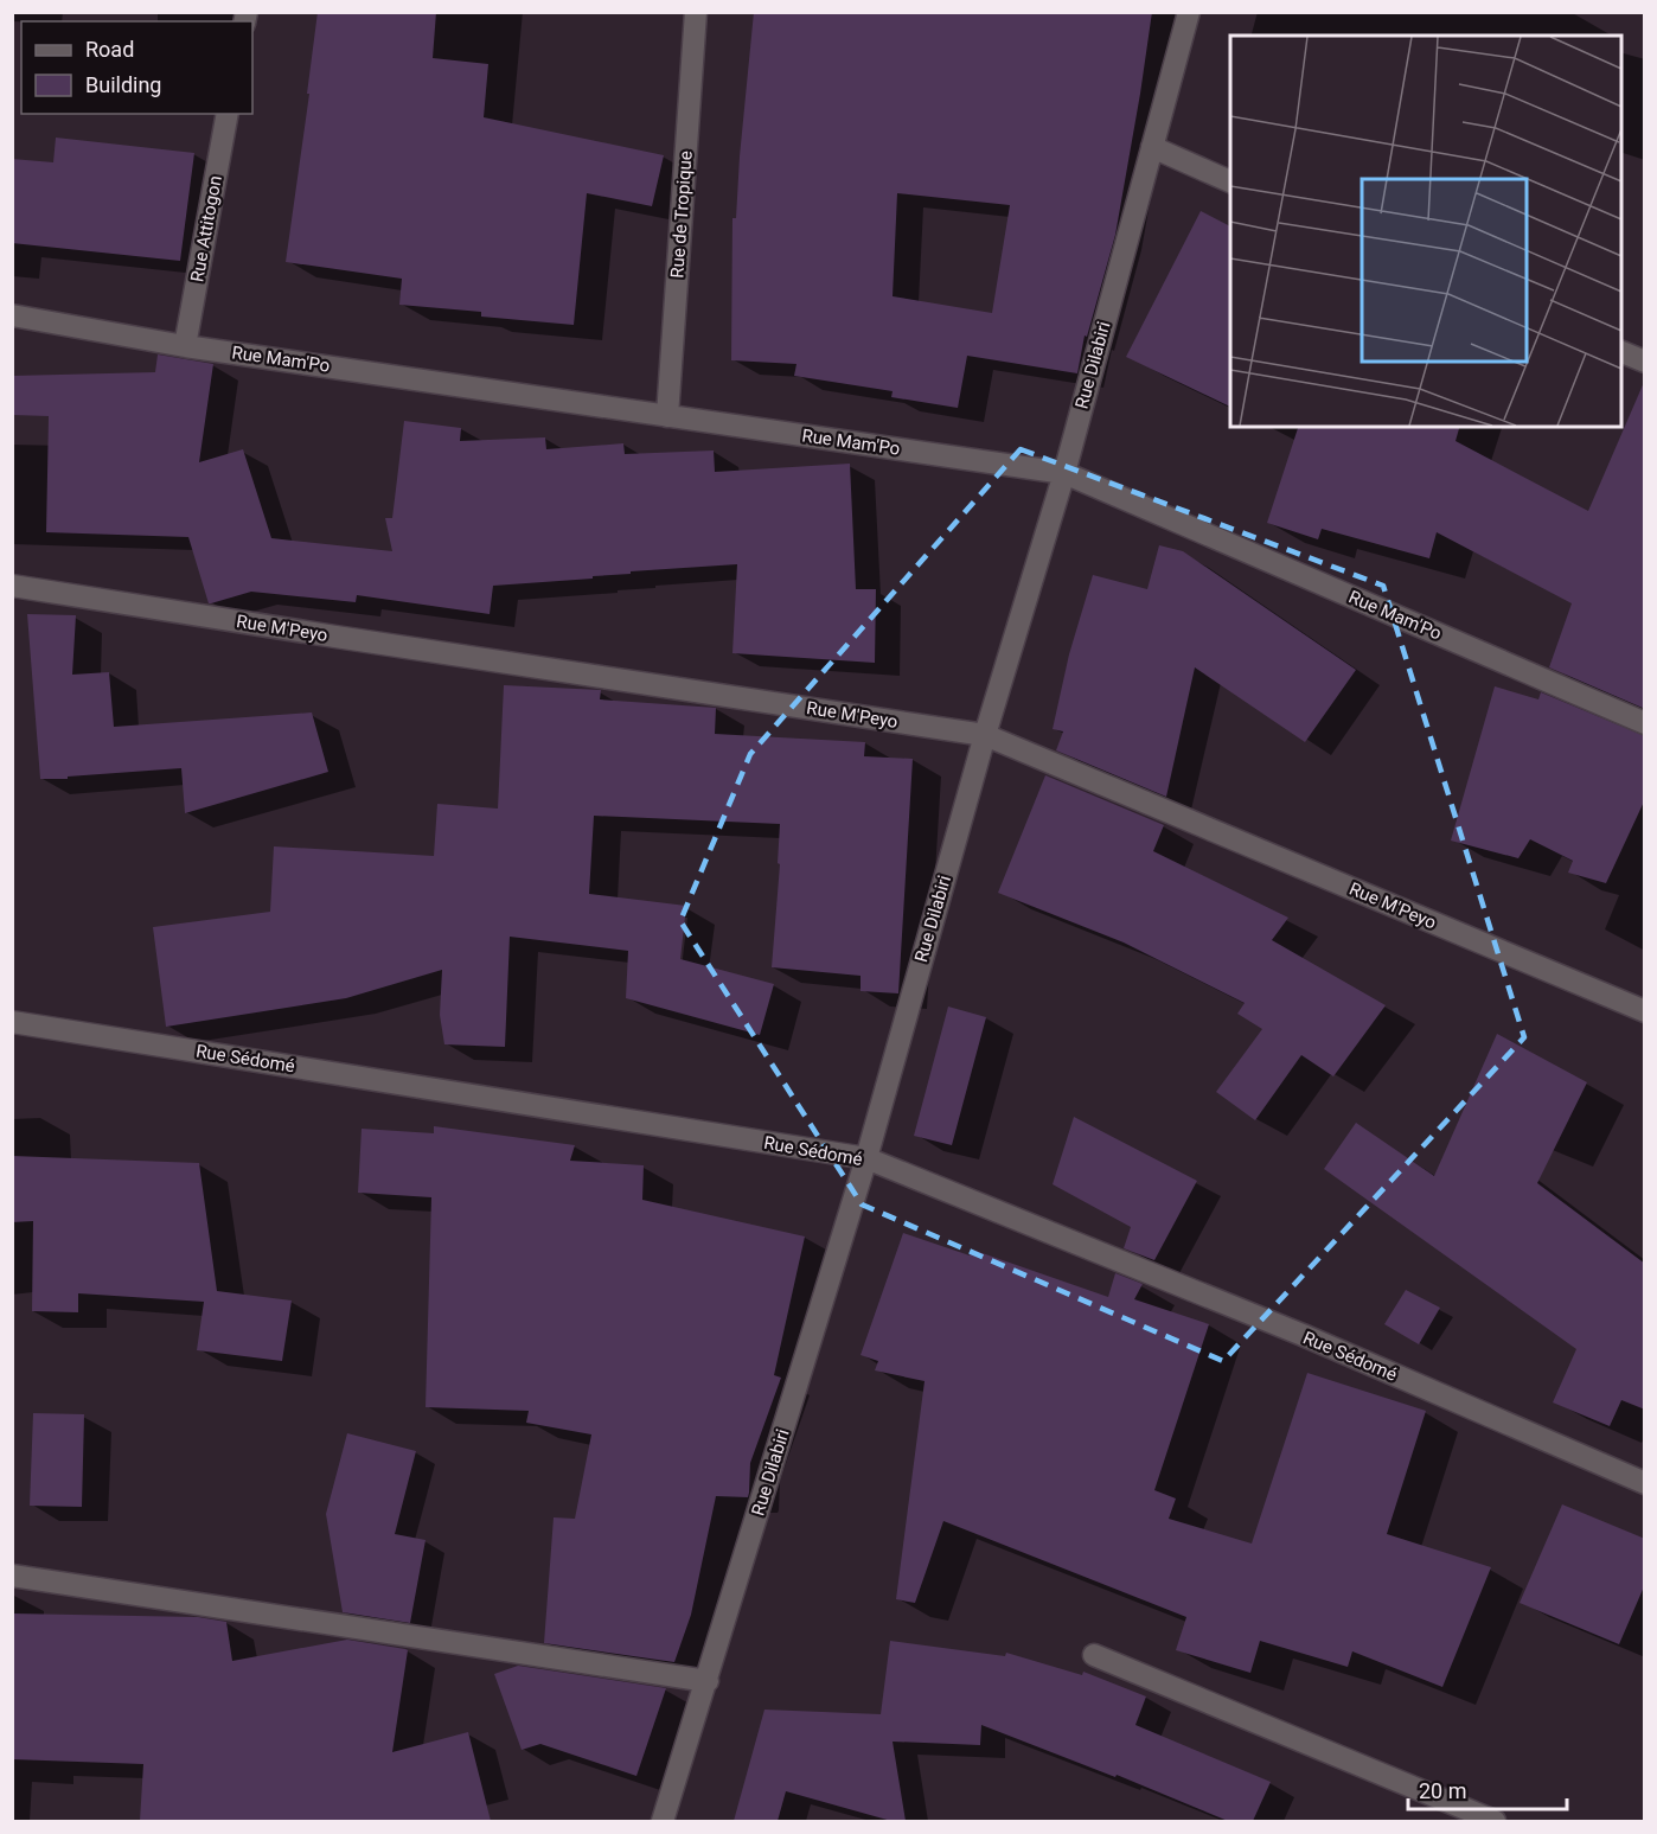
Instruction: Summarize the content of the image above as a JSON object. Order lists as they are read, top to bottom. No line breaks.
{"streets":{"street":["Rue de Tropique","Rue Attitogon","Rue Mam'Po","Rue Dilabiri","Rue M'Peyo","Rue Sédomé"]},"crossings":[["Rue de Tropique","Rue Mam'Po"],["Rue Attitogon","Rue Mam'Po"],["Rue Mam'Po","Rue Dilabiri"],["Rue Dilabiri","Rue M'Peyo"],["Rue Dilabiri","Rue Sédomé"]],"legend":["Road","Building"],"scale_bar":"20 m"}
